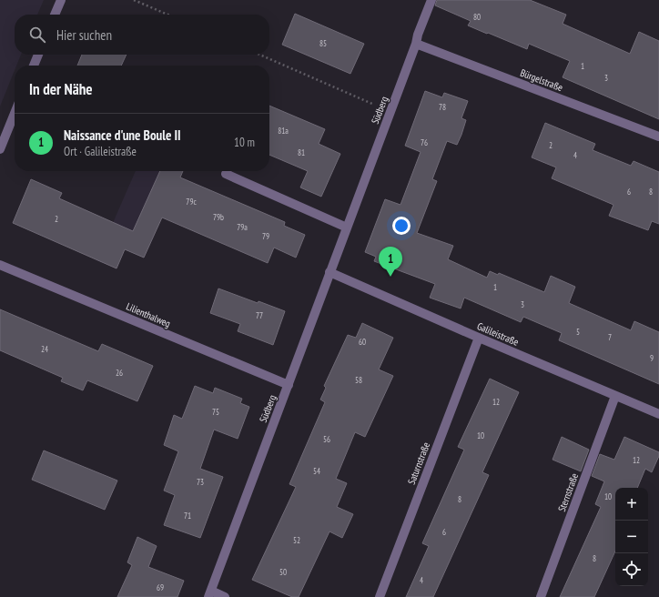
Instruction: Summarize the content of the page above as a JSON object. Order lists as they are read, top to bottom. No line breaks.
{"streets":{"street":["Bürgelstraße","Südberg","Lilienthalweg","Galileistraße","Saturnstraße","Sternstraße"]},"crossings":[["Bürgelstraße","Südberg"],["Südberg","Lilienthalweg"],["Südberg","Galileistraße"],["Galileistraße","Saturnstraße"],["Galileistraße","Sternstraße"]],"house_numbers":["80","85","1","3","78","81a","76","2","81","4","6","8","79c","79b","2","79a","79","1","3","77","5","7","60","24","9","26","58","12","75","10","56","12","54","73","10","8","71","6","52","8","50","4","69"],"page":{"search":"Hier suchen","heading":"In der Nähe","list":[{"mark":"1","name":"Naissance d'une Boule II","note":"Ort · Galileistraße","value":"10 m"}],"pins":"1","map_buttons":["+","−"]}}
